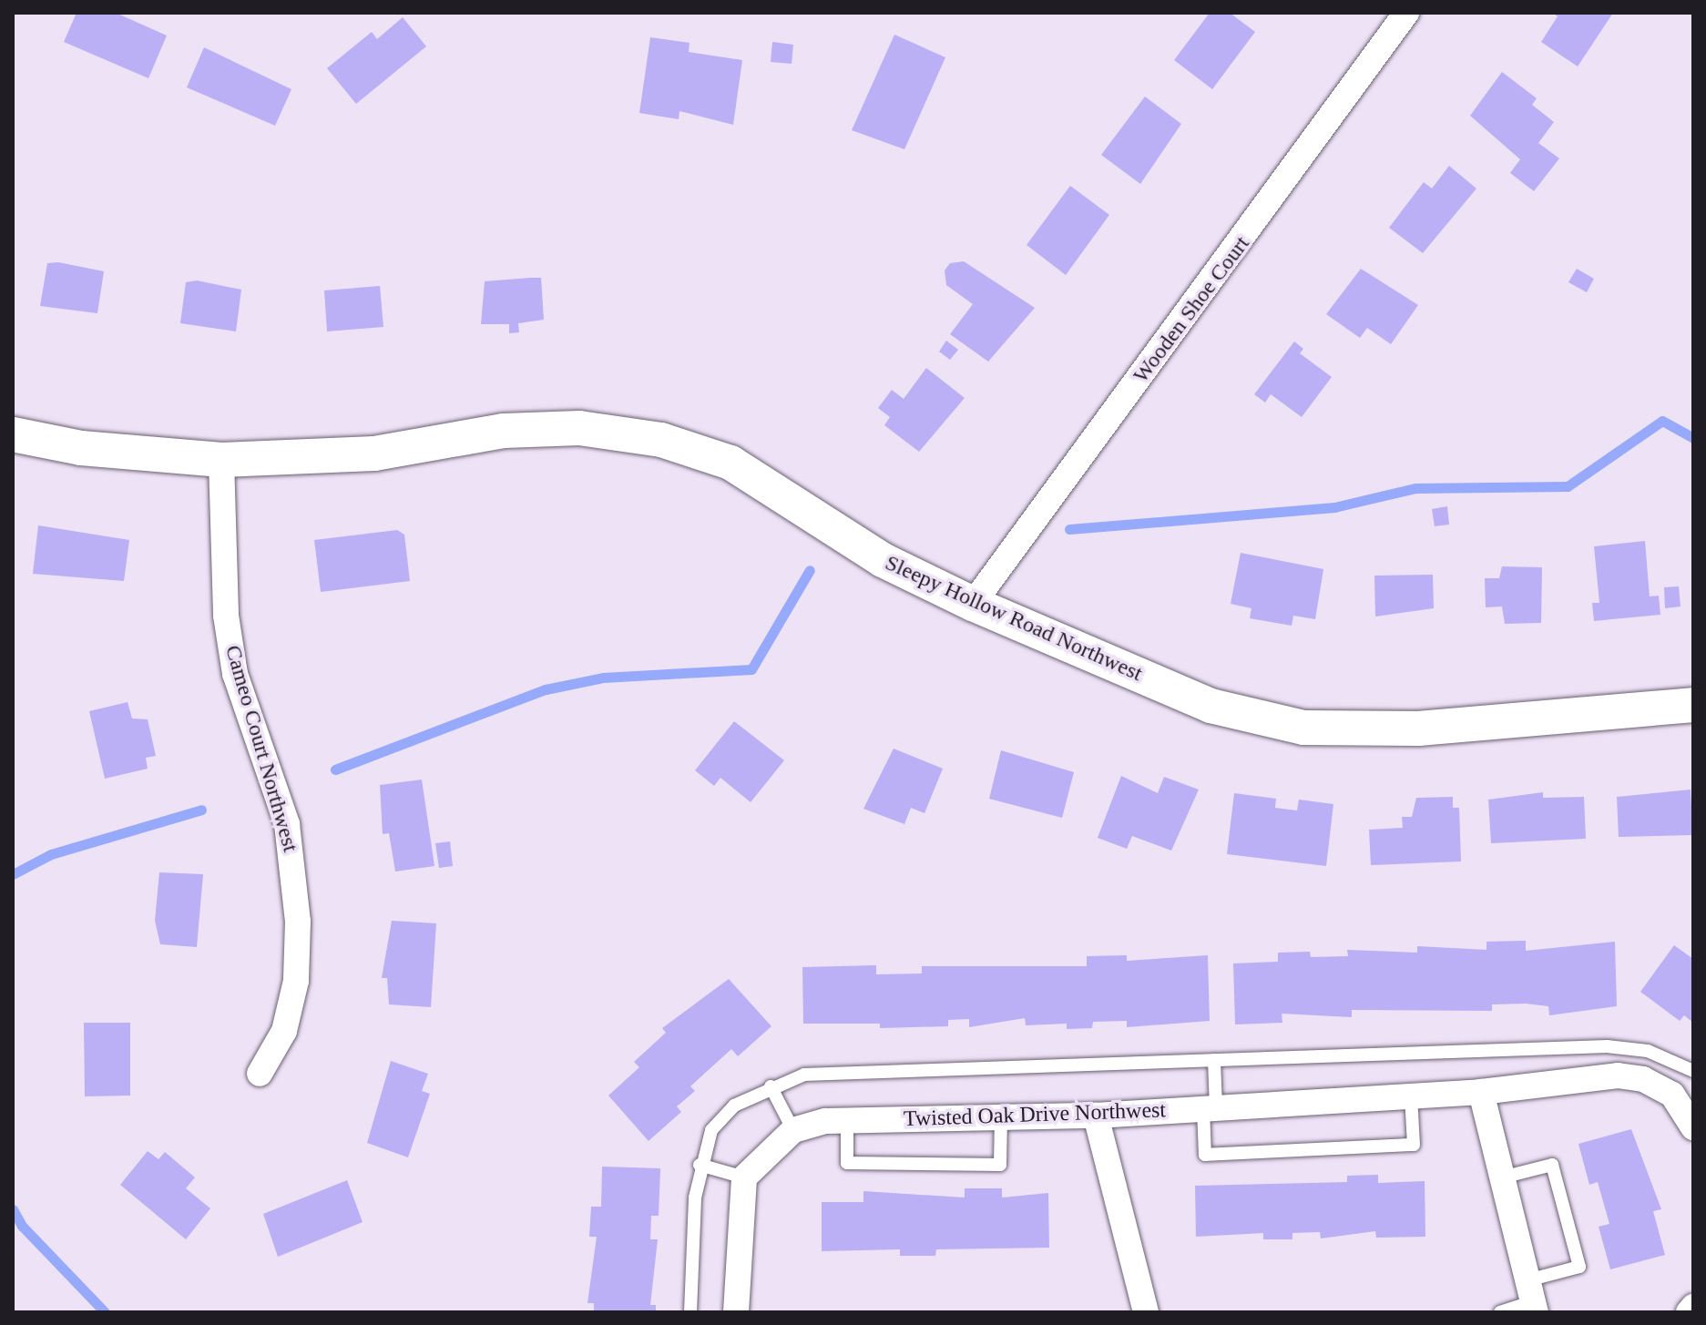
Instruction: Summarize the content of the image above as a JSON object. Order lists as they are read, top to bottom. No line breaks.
{"streets":{"street":["Wooden Shoe Court","Sleepy Hollow Road Northwest","Cameo Court Northwest","Twisted Oak Drive Northwest"]},"crossings":[["Wooden Shoe Court","Sleepy Hollow Road Northwest"],["Sleepy Hollow Road Northwest","Cameo Court Northwest"]]}
